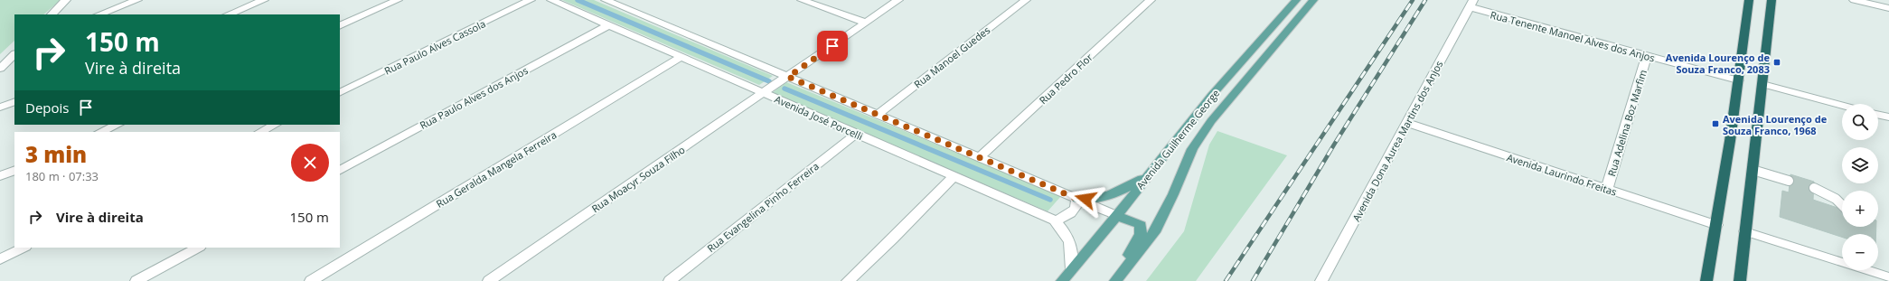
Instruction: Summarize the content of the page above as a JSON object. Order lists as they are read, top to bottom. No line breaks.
{"streets":{"main road":["Avenida Guilherme George"],"street":["Rua Tenente Manoel Alves dos Anjos","Rua Paulo Alves Cassola","Rua Manoel Guedes","Rua Pedro Flor","Rua Paulo Alves dos Anjos","Avenida José Porcelli","Rua Adelina Boz Marfim","Avenida Dona Aurea Martins dos Anjos","Rua Geralda Mangela Ferreira","Avenida Laurindo Freitas","Rua Moacyr Souza Filho","Rua Evangelina Pinho Ferreira"]},"crossings":[["Rua Tenente Manoel Alves dos Anjos","Rua Adelina Boz Marfim"],["Rua Tenente Manoel Alves dos Anjos","Avenida Dona Aurea Martins dos Anjos"],["Rua Paulo Alves dos Anjos","Avenida José Porcelli"],["Avenida José Porcelli","Rua Geralda Mangela Ferreira"],["Avenida José Porcelli","Rua Moacyr Souza Filho"],["Avenida José Porcelli","Rua Evangelina Pinho Ferreira"],["Rua Adelina Boz Marfim","Avenida Laurindo Freitas"],["Avenida Dona Aurea Martins dos Anjos","Avenida Laurindo Freitas"]],"places":{"transit":["Avenida Lourenço de Souza Franco, 2083","Avenida Lourenço de Souza Franco, 1968"]},"page":{"turn":["150 m","Vire à direita"],"then":"Depois","map_buttons":["+","−"],"heading":["3 min","180 m · 07:33"],"list":[{"name":"Vire à direita","value":"150 m"}]}}
